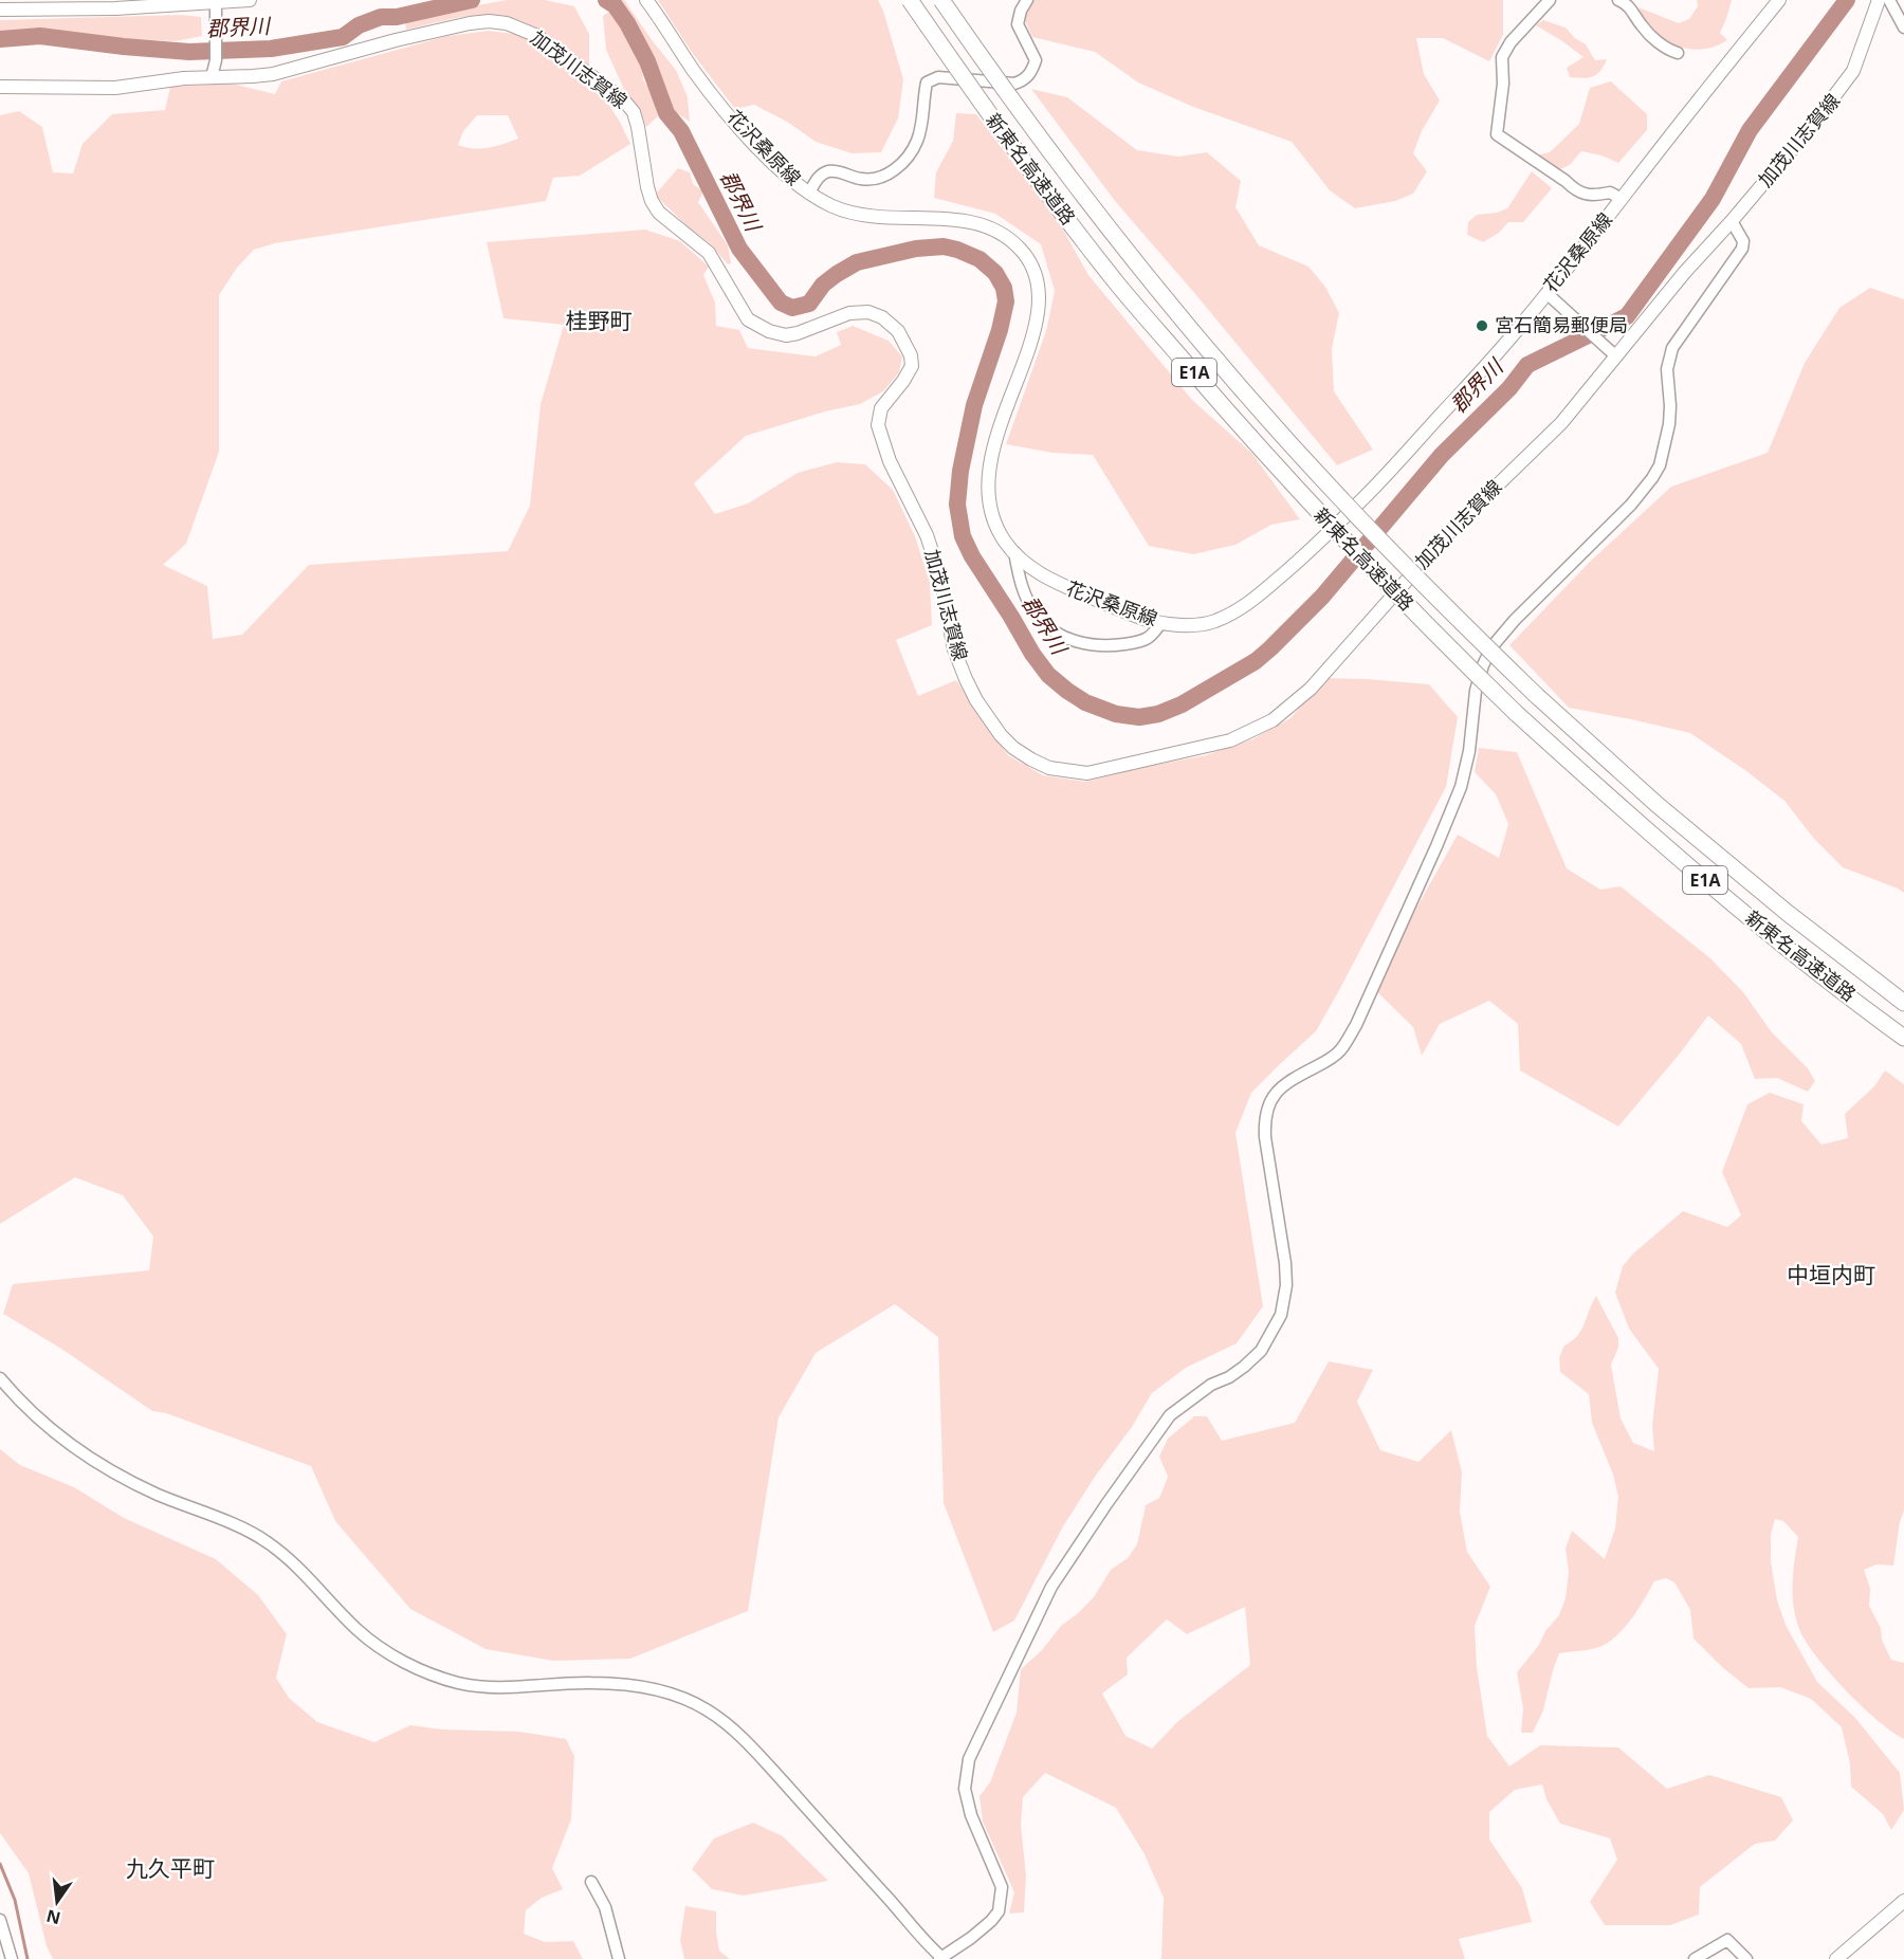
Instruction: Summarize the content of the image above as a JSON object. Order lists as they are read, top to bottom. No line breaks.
{"streets":{"highway":["新東名高速道路","E1A"],"main road":["加茂川志賀線","花沢桑原線"]},"districts":["桂野町","中垣内町","九久平町"],"water":["郡界川"],"places":["宮石簡易郵便局"],"north":"bottom"}
